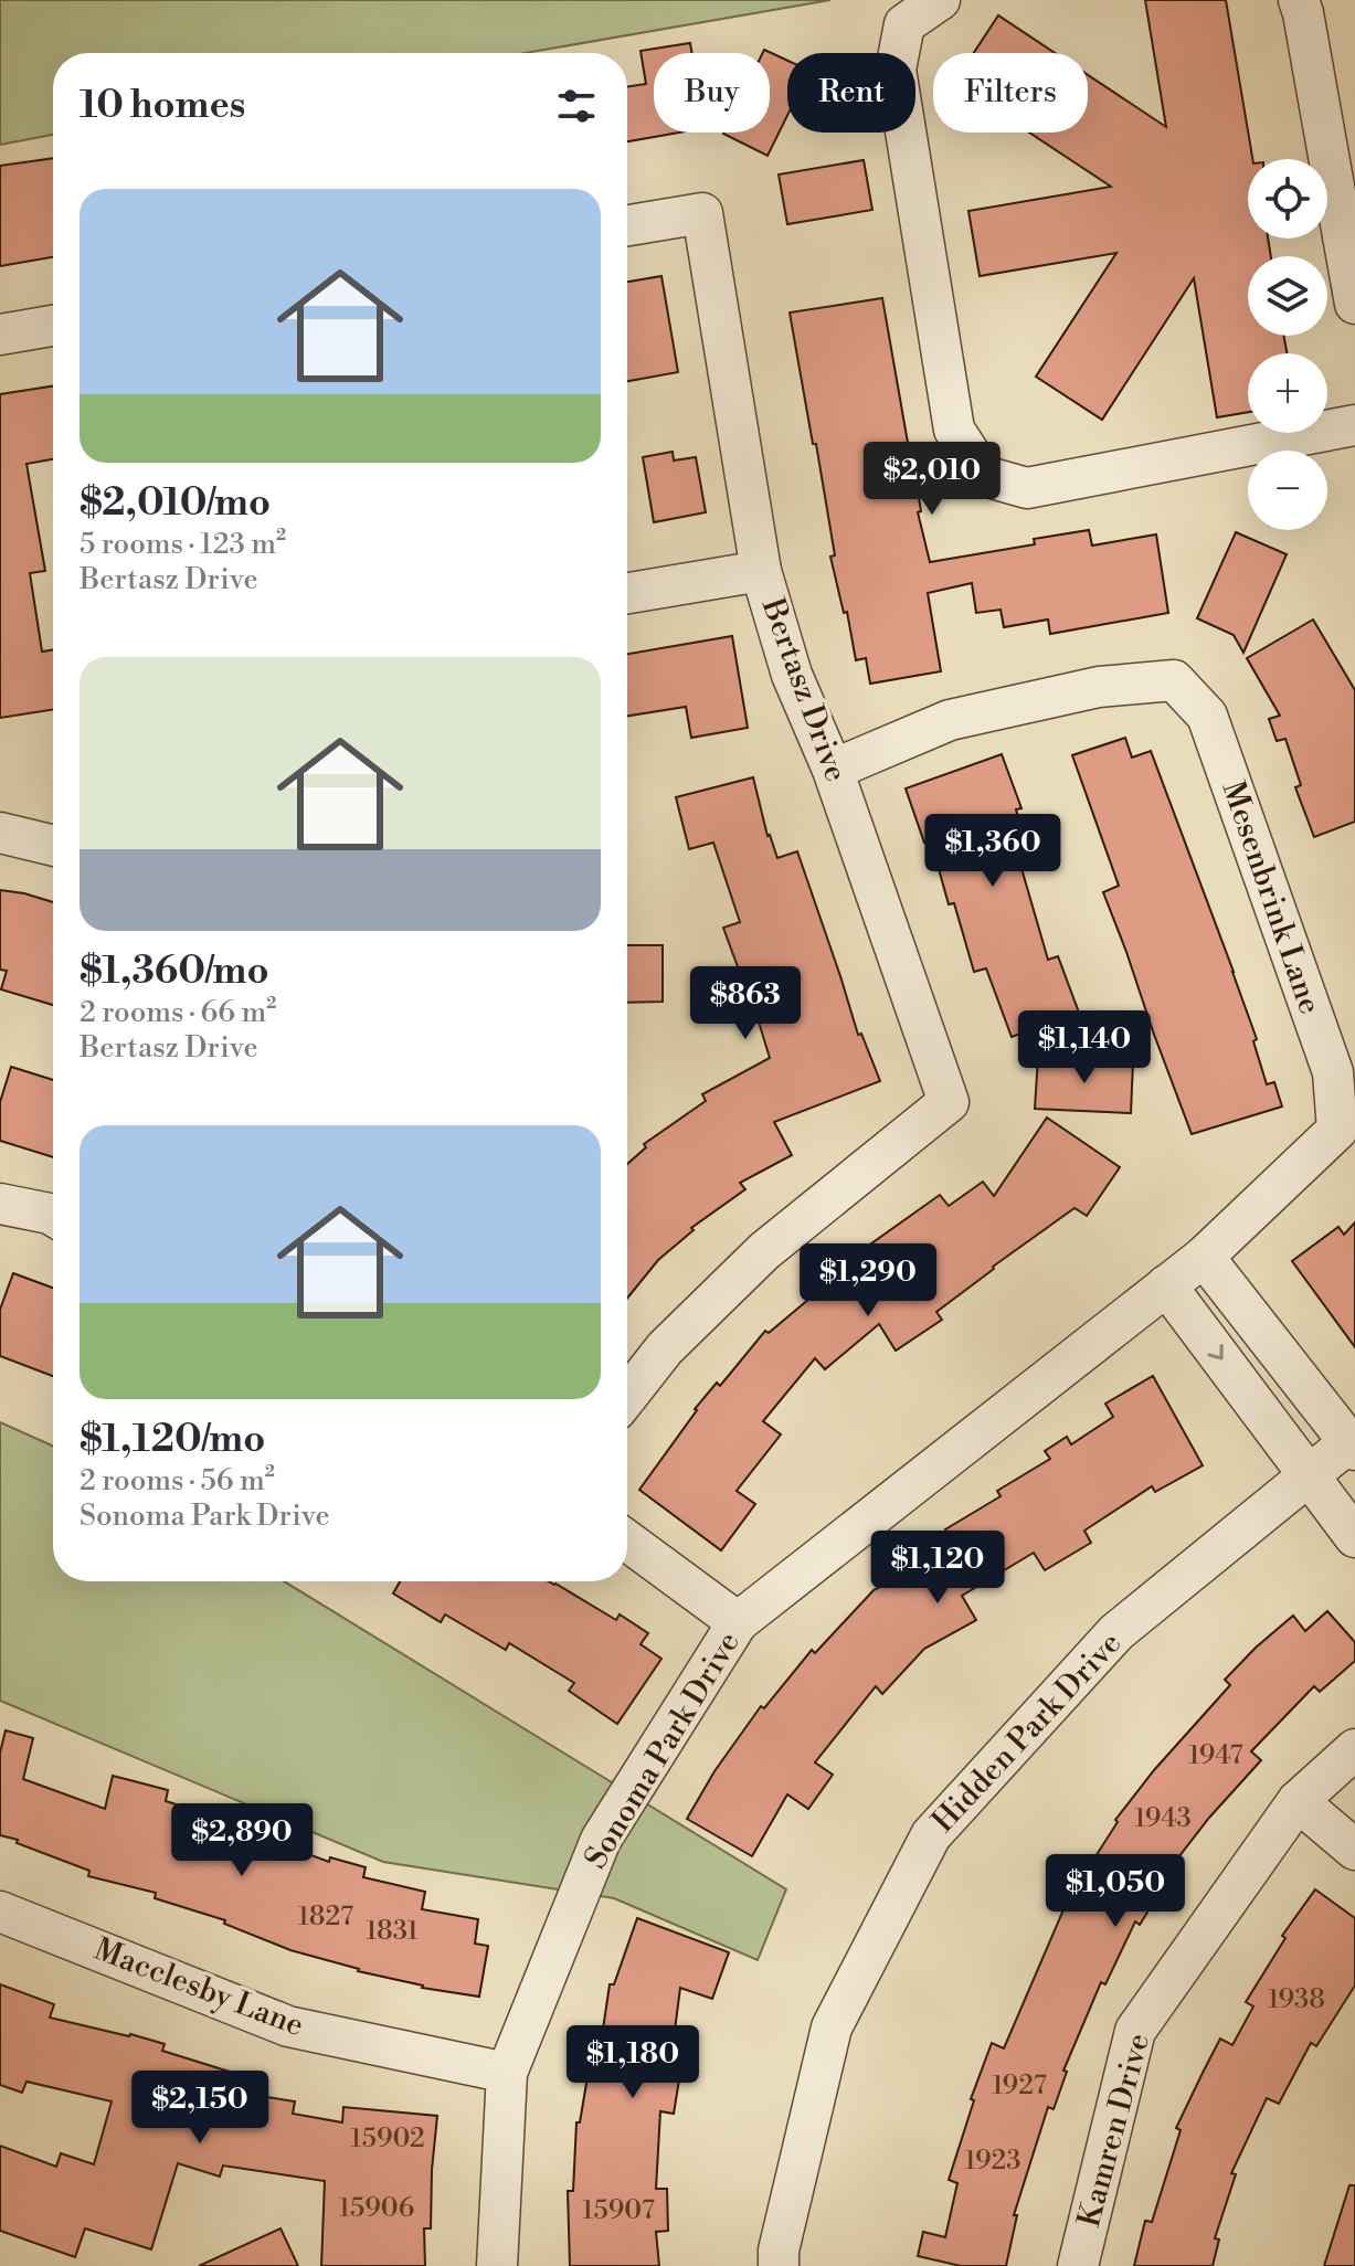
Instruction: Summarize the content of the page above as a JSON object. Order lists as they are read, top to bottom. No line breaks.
{"streets":{"street":["Bertasz Drive","Mesenbrink Lane","Hidden Park Drive","Sonoma Park Drive","Macclesby Lane","Kamren Drive"]},"crossings":[["Bertasz Drive","Mesenbrink Lane"],["Mesenbrink Lane","Sonoma Park Drive"],["Sonoma Park Drive","Macclesby Lane"]],"house_numbers":["1947","1943","1827","1831","1938","1927","15902","1923","15906","15907"],"page":{"chip":["Buy","Rent","Filters"],"heading":"10 homes","map_buttons":["+","−"],"list":[{"name":"$2,010/mo","note":"5 rooms · 123 m² · Bertasz Drive"},{"name":"$1,360/mo","note":"2 rooms · 66 m² · Bertasz Drive"},{"name":"$1,120/mo","note":"2 rooms · 56 m² · Sonoma Park Drive"}],"price":["$2,010","$1,360","$863","$1,140","$1,290","$1,120","$2,890","$1,050","$1,180","$2,150"]}}
